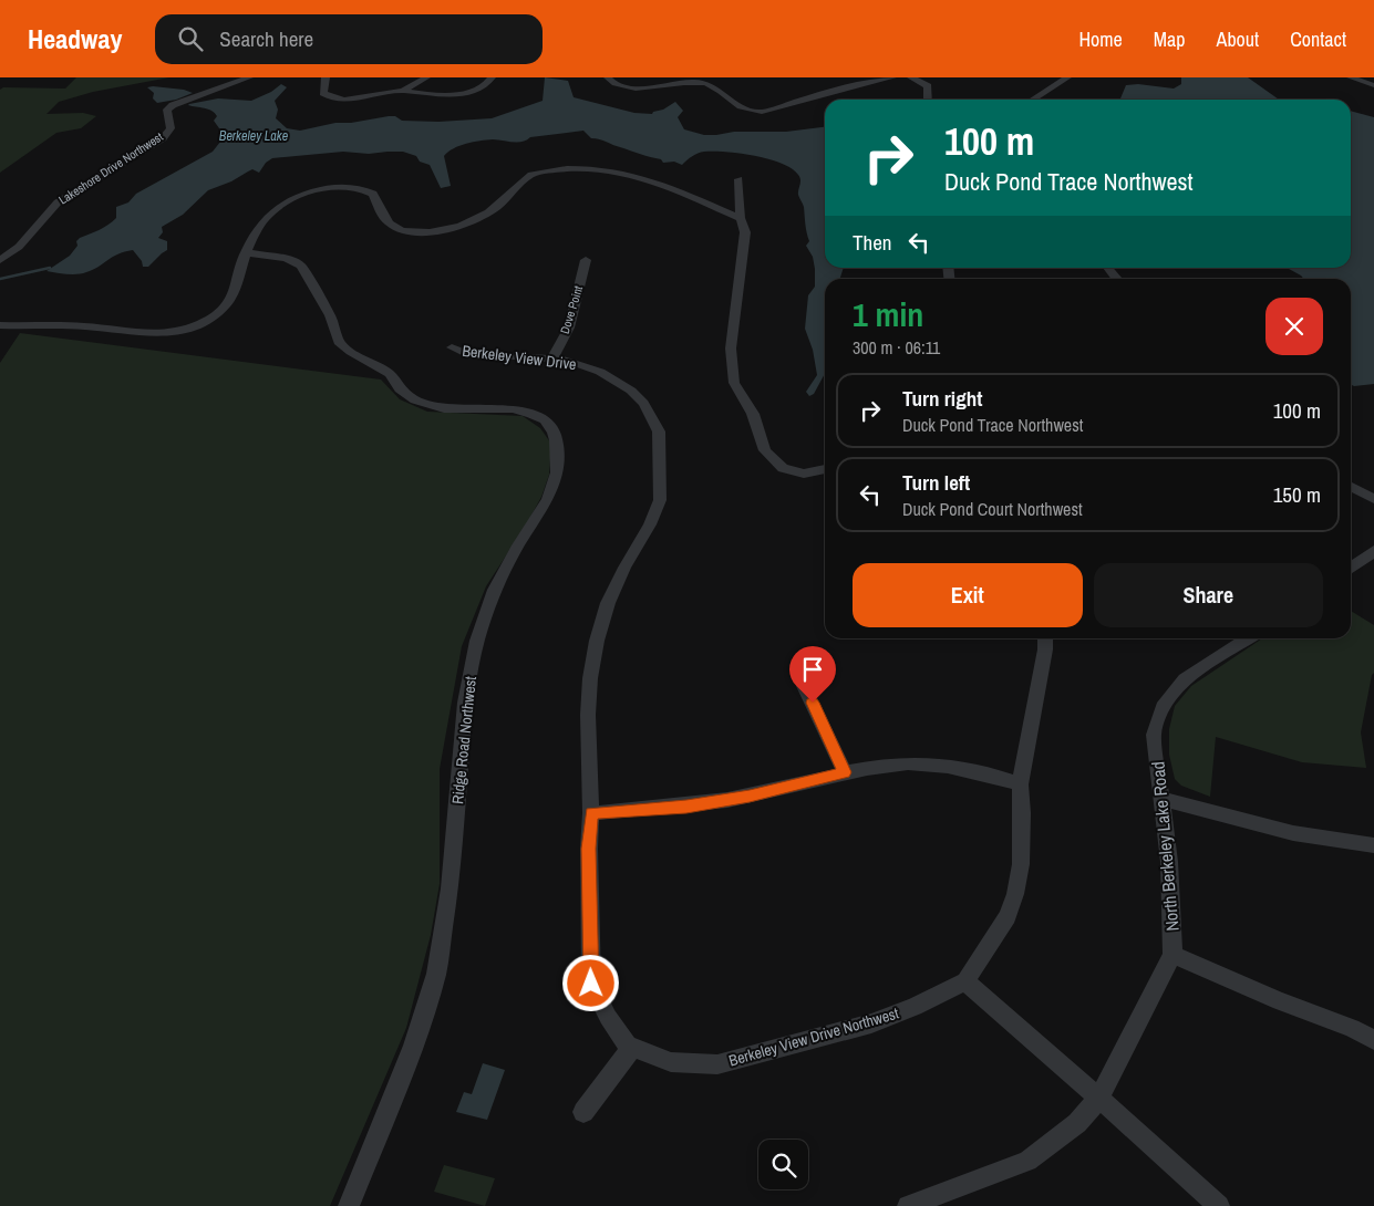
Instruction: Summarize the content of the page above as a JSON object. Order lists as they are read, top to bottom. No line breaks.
{"streets":{"street":["Lakeshore Drive Northwest","Dove Point","Berkeley View Drive","Ridge Road Northwest","North Berkeley Lake Road","Berkeley View Drive Northwest"]},"crossings":[["Dove Point","Berkeley View Drive"],["Berkeley View Drive","Berkeley View Drive Northwest"]],"water":["Berkeley Lake"],"page":{"header":"Headway","search":"Search here","nav":["Home","Map","About","Contact"],"turn":["100 m","Duck Pond Trace Northwest"],"then":"Then","heading":["1 min","300 m · 06:11"],"list":[{"name":"Turn right","note":"Duck Pond Trace Northwest","value":"100 m"},{"name":"Turn left","note":"Duck Pond Court Northwest","value":"150 m"}],"buttons":["Exit","Share"]}}
